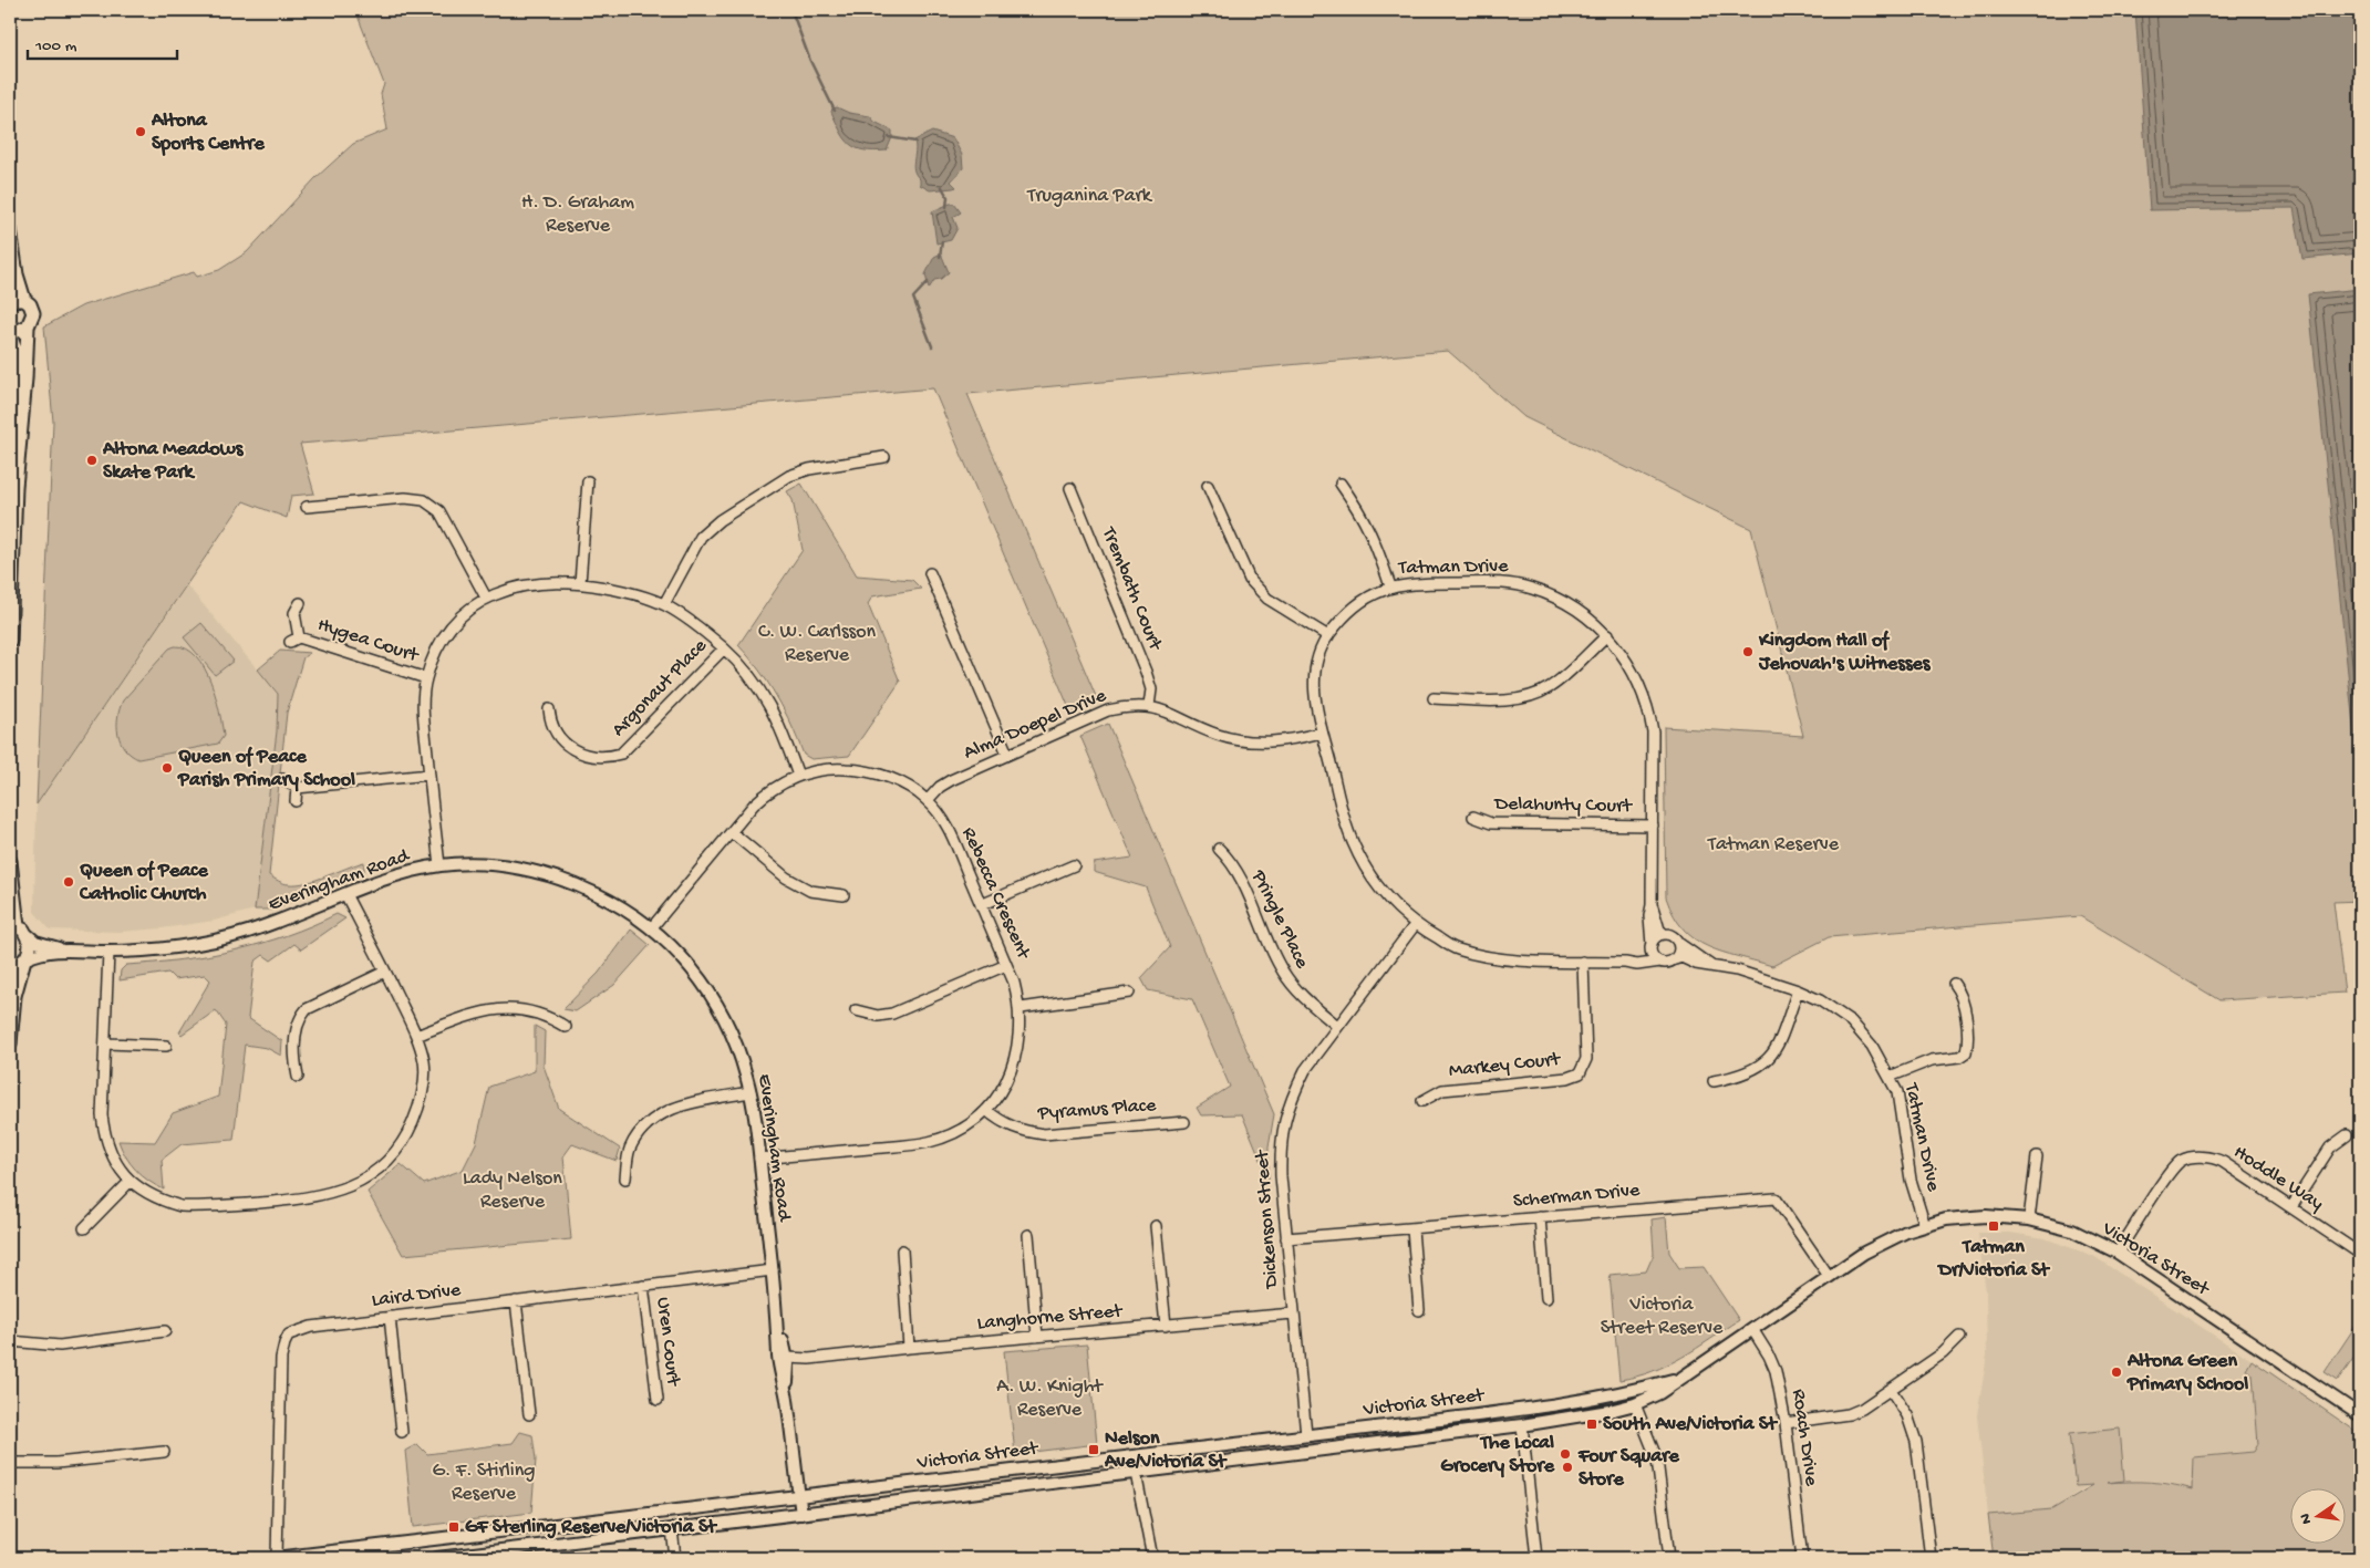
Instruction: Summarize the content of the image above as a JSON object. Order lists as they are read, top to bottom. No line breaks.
{"streets":{"street":["Tatman Drive","Trembath Court","Hygea Court","Argonaut Place","Alma Doepel Drive","Delahunty Court","Everingham Road","Rebecca Crescent","Pringle Place","Markey Court","Pyramus Place","Hoddle Way","Scherman Drive","Dickenson Street","Victoria Street","Laird Drive","Langhorne Street","Uren Court","Roach Drive"]},"crossings":[["Tatman Drive","Alma Doepel Drive"],["Tatman Drive","Delahunty Court"],["Tatman Drive","Markey Court"],["Tatman Drive","Dickenson Street"],["Tatman Drive","Victoria Street"],["Trembath Court","Alma Doepel Drive"],["Alma Doepel Drive","Rebecca Crescent"],["Everingham Road","Rebecca Crescent"],["Everingham Road","Victoria Street"],["Everingham Road","Laird Drive"],["Everingham Road","Langhorne Street"],["Rebecca Crescent","Pyramus Place"],["Pringle Place","Dickenson Street"],["Hoddle Way","Victoria Street"],["Scherman Drive","Dickenson Street"],["Scherman Drive","Victoria Street"],["Dickenson Street","Victoria Street"],["Dickenson Street","Langhorne Street"],["Victoria Street","Laird Drive"],["Victoria Street","Roach Drive"],["Laird Drive","Uren Court"]],"parks":["Truganina Park","H. D. Graham Reserve","C. W. Carlsson Reserve","Tatman Reserve","Lady Nelson Reserve","Victoria Street Reserve","A. W. Knight Reserve","G. F. Stirling Reserve"],"places":{"other":["Altona Sports Centre","Altona Meadows Skate Park","Kingdom Hall of Jehovah's Witnesses","Queen of Peace Parish Primary School","Queen of Peace Catholic Church","Altona Green Primary School","The Local Grocery Store","Four Square Store"],"transit":["Tatman Dr/Victoria St","South Ave/Victoria St","Nelson Ave/Victoria St","GF Sterling Reserve/Victoria St"]},"scale_bar":"100 m","north":"left"}
